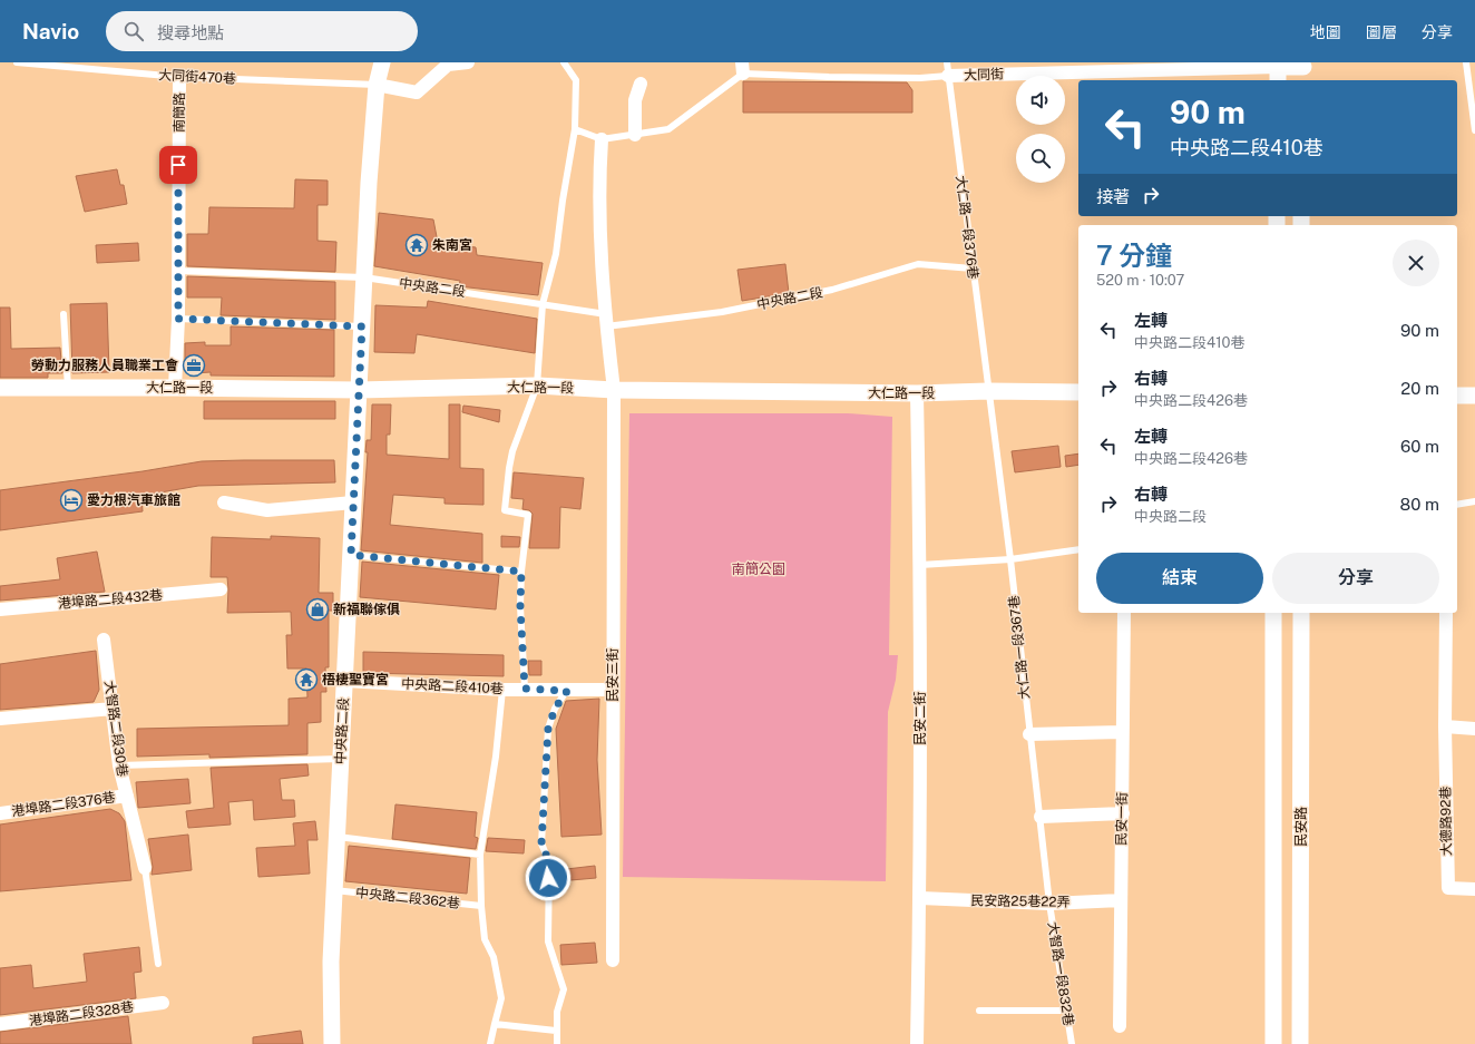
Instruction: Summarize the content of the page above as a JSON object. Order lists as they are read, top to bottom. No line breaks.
{"streets":{"street":["大同街","南簡路","中央路二段","大仁路一段","港埠路二段432巷","民安三街","中央路二段410巷","民安二街","大智路二段30巷","港埠路二段376巷","民安一街","大德路92巷","民安路","民安路25巷22弄","港埠路二段328巷"],"lane":["大同街470巷","大仁路一段376巷","大仁路一段367巷","中央路二段362巷","大智路一段832巷"]},"crossings":[["大同街","大仁路一段376巷"],["大同街470巷","南簡路"],["大同街470巷","中央路二段"],["南簡路","大仁路一段"],["大仁路一段376巷","中央路二段"],["大仁路一段376巷","大仁路一段"],["大仁路一段376巷","大仁路一段367巷"],["中央路二段","大仁路一段"],["中央路二段","中央路二段410巷"],["中央路二段","中央路二段362巷"],["大仁路一段","大仁路一段367巷"],["大仁路一段","民安三街"],["大仁路一段","民安二街"],["大仁路一段367巷","民安路25巷22弄"],["大仁路一段367巷","大智路一段832巷"],["民安三街","中央路二段410巷"],["民安二街","民安路25巷22弄"],["大智路二段30巷","港埠路二段376巷"],["民安一街","民安路25巷22弄"],["民安路25巷22弄","大智路一段832巷"]],"parks":["南簡公園"],"places":{"temple":["朱南宮","梧棲聖寶宮"],"office":["勞動力服務人員職業工會"],"hotel":["愛力根汽車旅館"],"shop":["新福聯傢俱"]},"page":{"header":"Navio","search":"搜尋地點","nav":["地圖","圖層","分享"],"turn":["90 m","中央路二段410巷"],"then":"接著","heading":["7 分鐘","520 m · 10:07"],"list":[{"name":"左轉","note":"中央路二段410巷","value":"90 m"},{"name":"右轉","note":"中央路二段426巷","value":"20 m"},{"name":"左轉","note":"中央路二段426巷","value":"60 m"},{"name":"右轉","note":"中央路二段","value":"80 m"}],"buttons":["結束","分享"]}}
